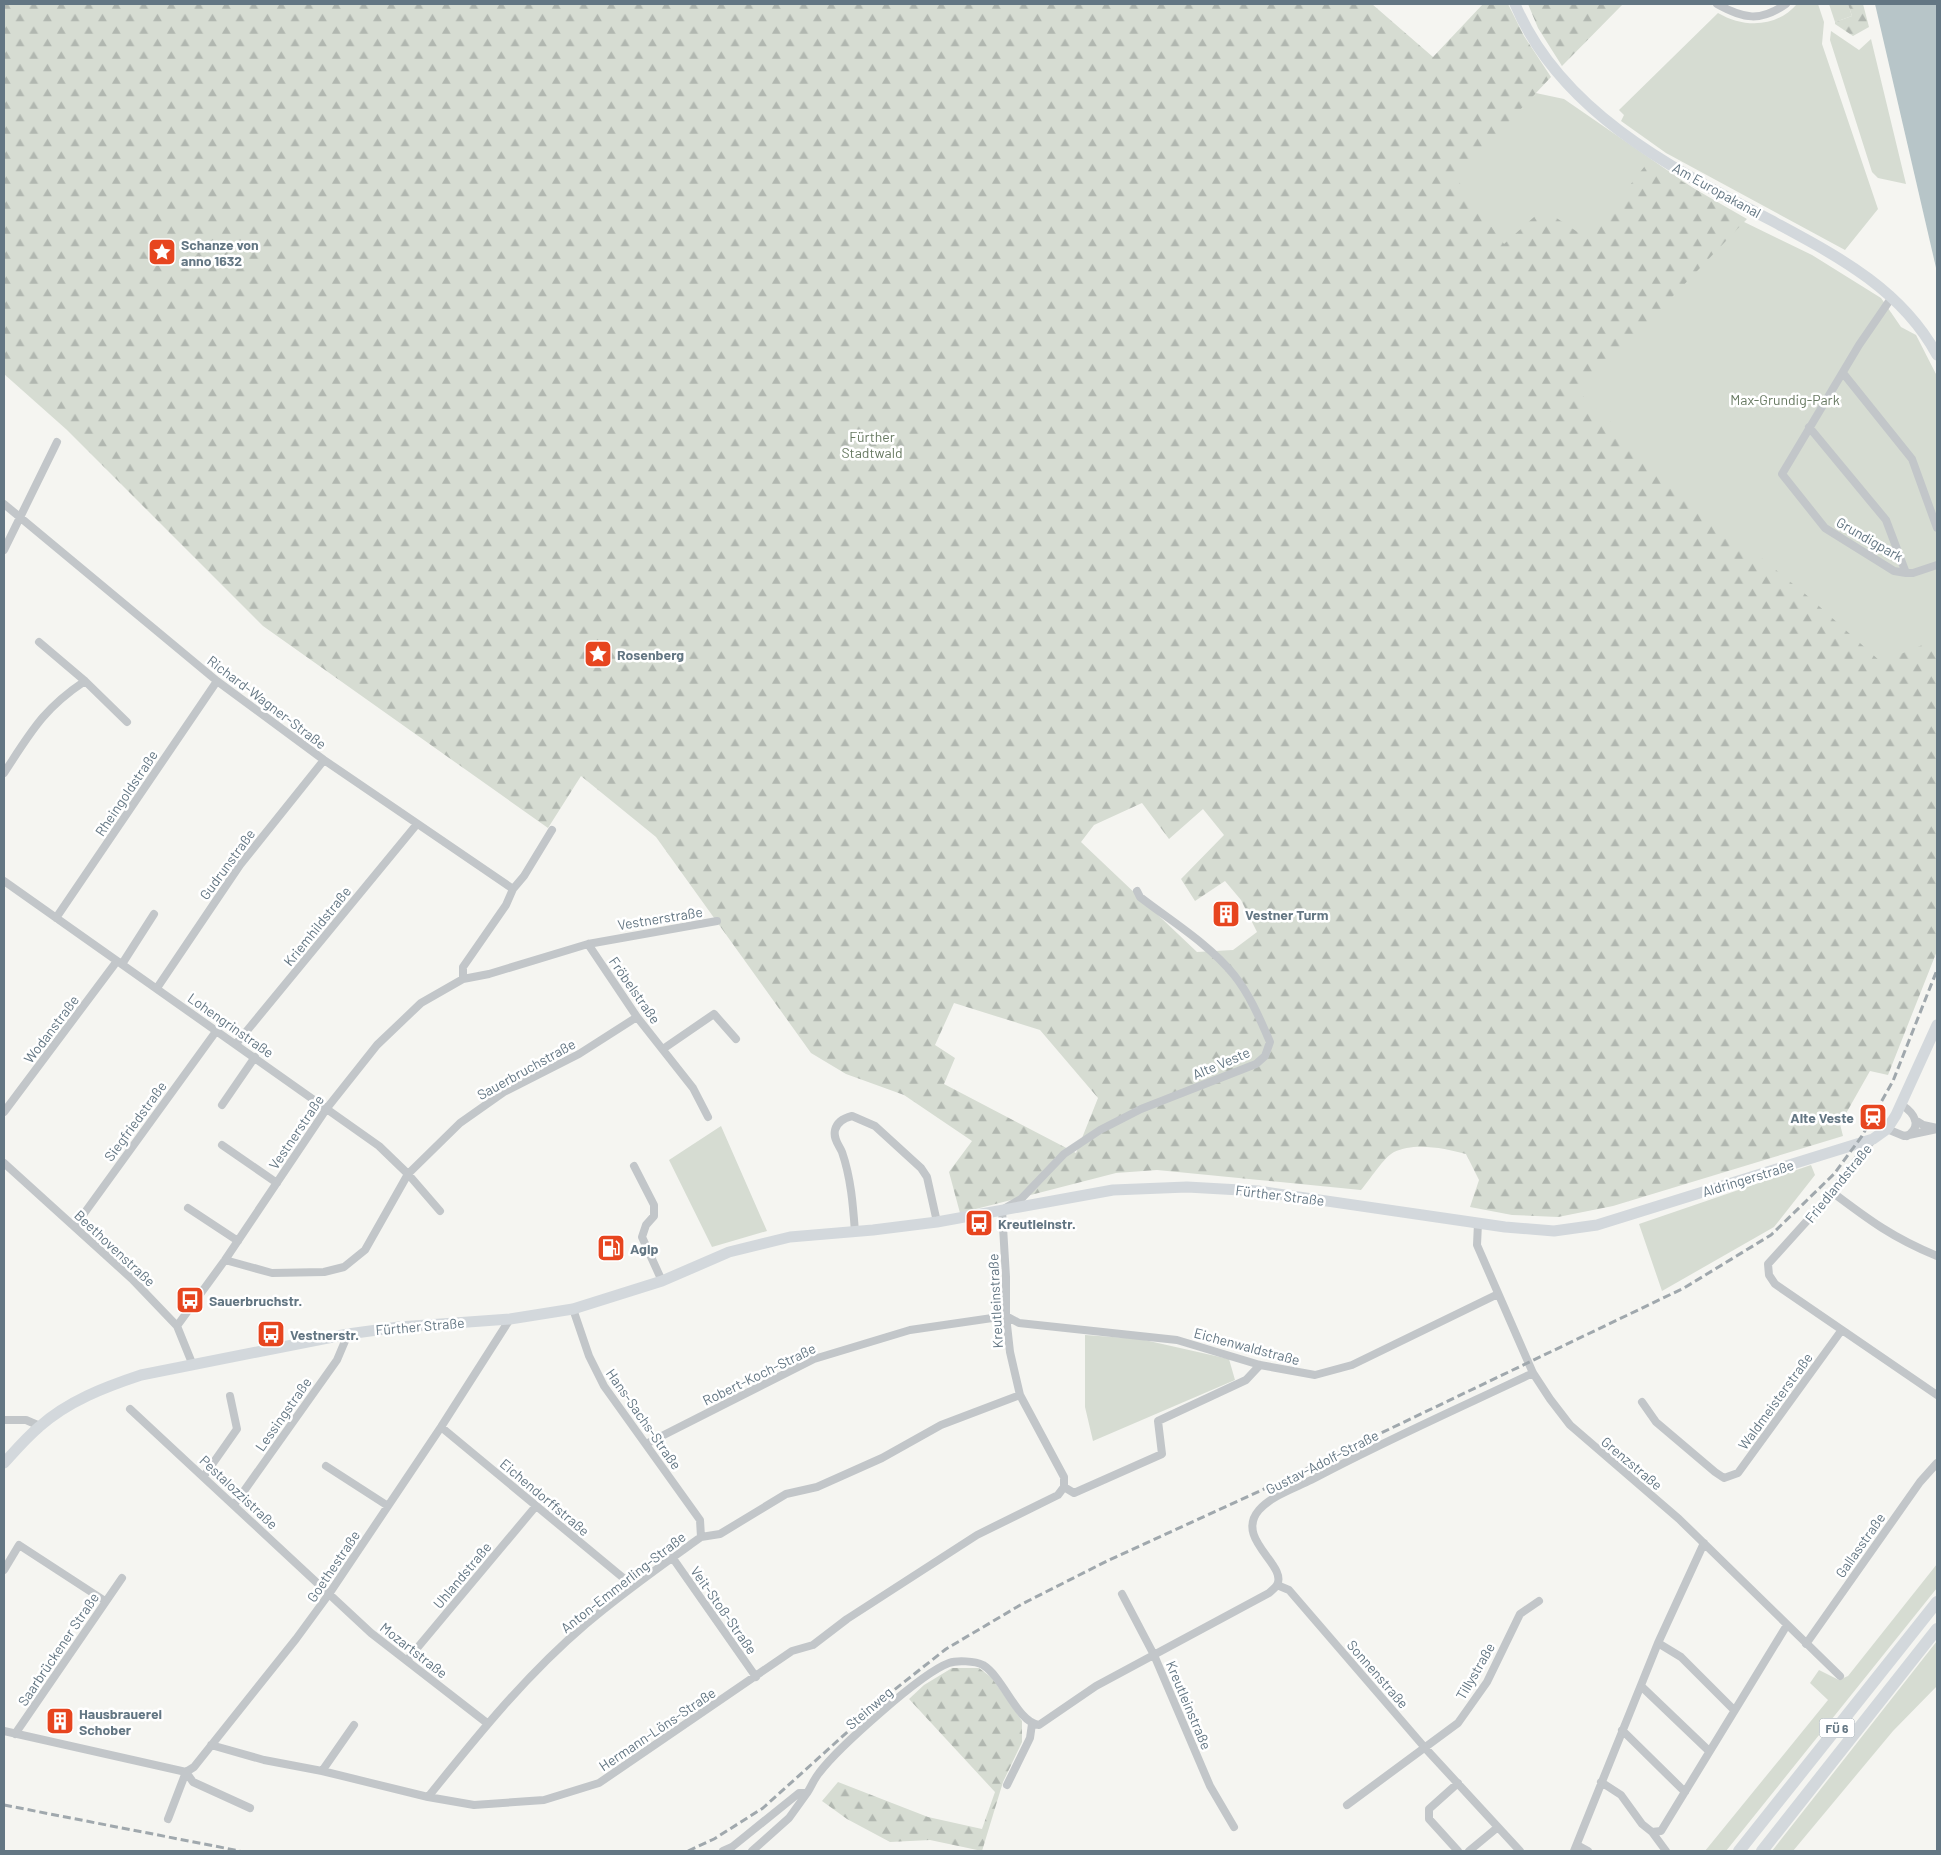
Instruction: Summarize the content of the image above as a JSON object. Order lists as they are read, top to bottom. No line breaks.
{"streets":{"main road":["Am Europakanal","Aldringerstraße","Friedlandstraße","Fürther Straße","FÜ 6"],"street":["Grundigpark","Richard-Wagner-Straße","Rheingoldstraße","Gudrunstraße","Vestnerstraße","Kriemhildstraße","Fröbelstraße","Lohengrinstraße","Wodanstraße","Alte Veste","Sauerbruchstraße","Siegfriedstraße","Beethovenstraße","Kreutleinstraße","Eichenwaldstraße","Robert-Koch-Straße","Waldmeisterstraße","Lessingstraße","Hans-Sachs-Straße","Gustav-Adolf-Straße","Grenzstraße","Pestalozzistraße","Eichendorffstraße","Gallasstraße","Goethestraße","Uhlandstraße","Anton-Emmerling-Straße","Veit-Stoß-Straße","Saarbrückener Straße","Mozartstraße","Tillystraße","Sonnenstraße","Steinweg","Hermann-Löns-Straße"]},"crossings":[["Am Europakanal","Grundigpark"],["Richard-Wagner-Straße","Rheingoldstraße"],["Richard-Wagner-Straße","Gudrunstraße"],["Richard-Wagner-Straße","Kriemhildstraße"],["Rheingoldstraße","Lohengrinstraße"],["Gudrunstraße","Lohengrinstraße"],["Vestnerstraße","Fröbelstraße"],["Vestnerstraße","Lohengrinstraße"],["Vestnerstraße","Sauerbruchstraße"],["Vestnerstraße","Beethovenstraße"],["Kriemhildstraße","Lohengrinstraße"],["Fröbelstraße","Sauerbruchstraße"],["Lohengrinstraße","Wodanstraße"],["Lohengrinstraße","Sauerbruchstraße"],["Lohengrinstraße","Siegfriedstraße"],["Alte Veste","Fürther Straße"],["Alte Veste","Kreutleinstraße"],["Siegfriedstraße","Beethovenstraße"],["Aldringerstraße","Friedlandstraße"],["Aldringerstraße","Fürther Straße"],["Friedlandstraße","Waldmeisterstraße"],["Fürther Straße","Beethovenstraße"],["Fürther Straße","Kreutleinstraße"],["Fürther Straße","Lessingstraße"],["Fürther Straße","Hans-Sachs-Straße"],["Fürther Straße","Grenzstraße"],["Fürther Straße","Goethestraße"],["Kreutleinstraße","Robert-Koch-Straße"],["Kreutleinstraße","Anton-Emmerling-Straße"],["Kreutleinstraße","Hermann-Löns-Straße"],["Eichenwaldstraße","Robert-Koch-Straße"],["Eichenwaldstraße","Grenzstraße"],["Robert-Koch-Straße","Hans-Sachs-Straße"],["Lessingstraße","Pestalozzistraße"],["Hans-Sachs-Straße","Anton-Emmerling-Straße"],["Gustav-Adolf-Straße","Grenzstraße"],["Gustav-Adolf-Straße","Sonnenstraße"],["Grenzstraße","Gallasstraße"],["Pestalozzistraße","Goethestraße"],["Pestalozzistraße","Mozartstraße"],["Eichendorffstraße","Goethestraße"],["Eichendorffstraße","Uhlandstraße"],["Eichendorffstraße","Anton-Emmerling-Straße"],["Goethestraße","Mozartstraße"],["Goethestraße","Hermann-Löns-Straße"],["Uhlandstraße","Mozartstraße"],["Anton-Emmerling-Straße","Veit-Stoß-Straße"],["Anton-Emmerling-Straße","Mozartstraße"],["Anton-Emmerling-Straße","Hermann-Löns-Straße"],["Veit-Stoß-Straße","Hermann-Löns-Straße"],["Tillystraße","Sonnenstraße"]],"parks":["Max-Grundig-Park","Fürther Stadtwald"],"places":{"place":["Schanze von anno 1632","Rosenberg"],"building":["Vestner Turm","Hausbrauerei Schober"],"station":["Alte Veste"],"bus stop":["Kreutleinstr.","Sauerbruchstr.","Vestnerstr."],"fuel station":["Agip"]}}
